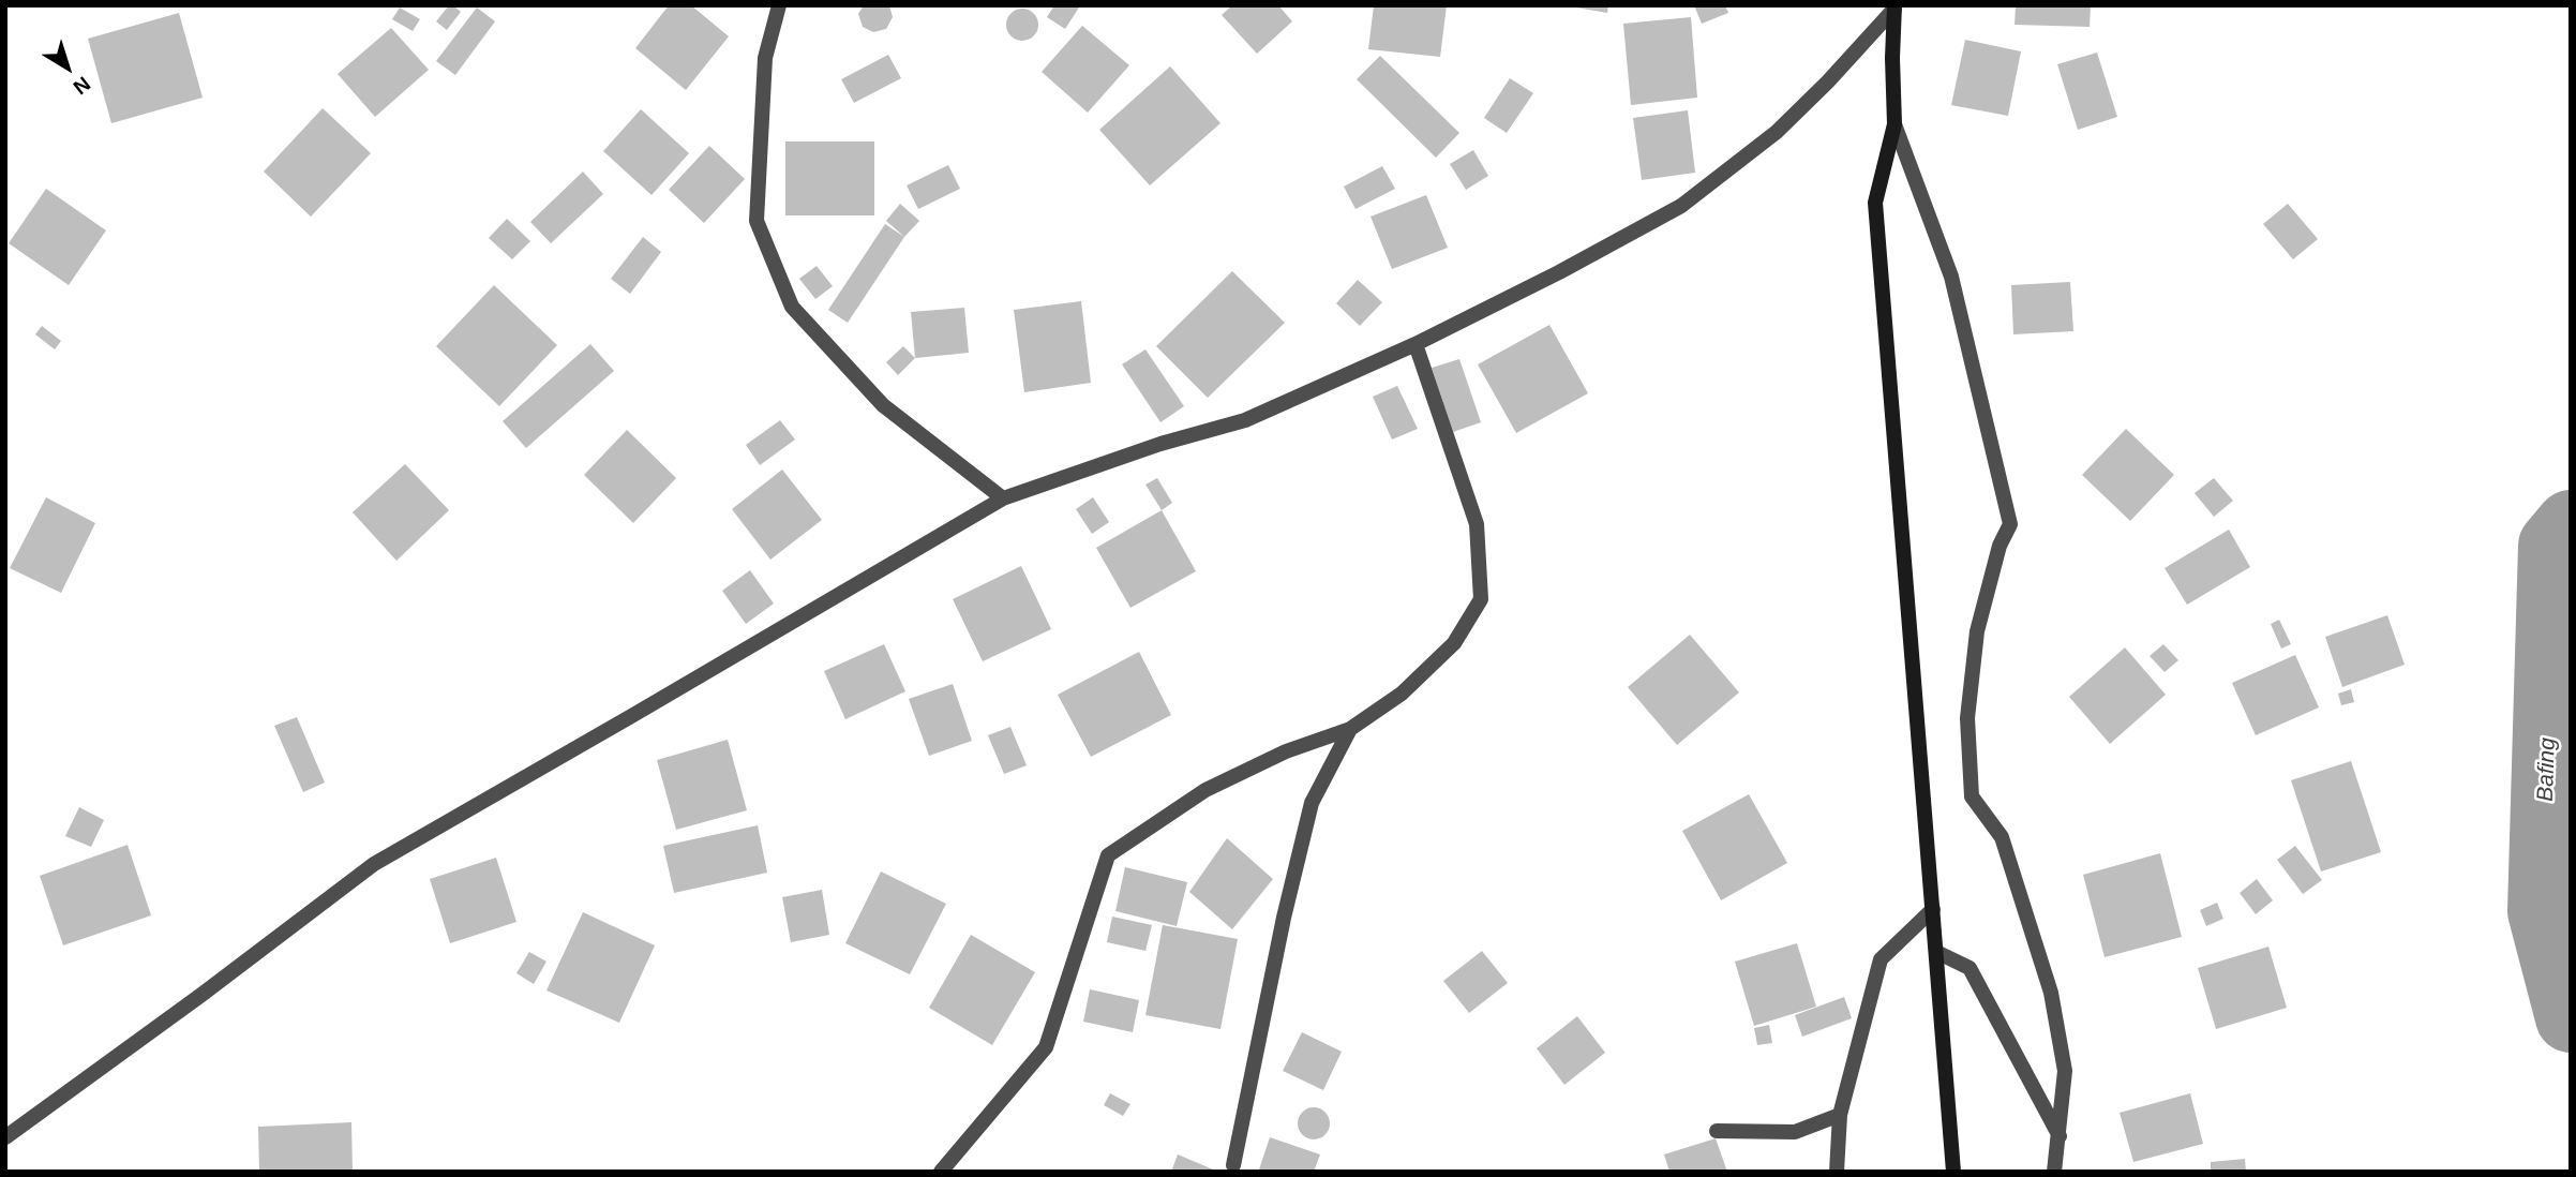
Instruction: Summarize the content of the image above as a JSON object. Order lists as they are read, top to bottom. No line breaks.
{"water":["Bafing"],"north":"bottom right"}
